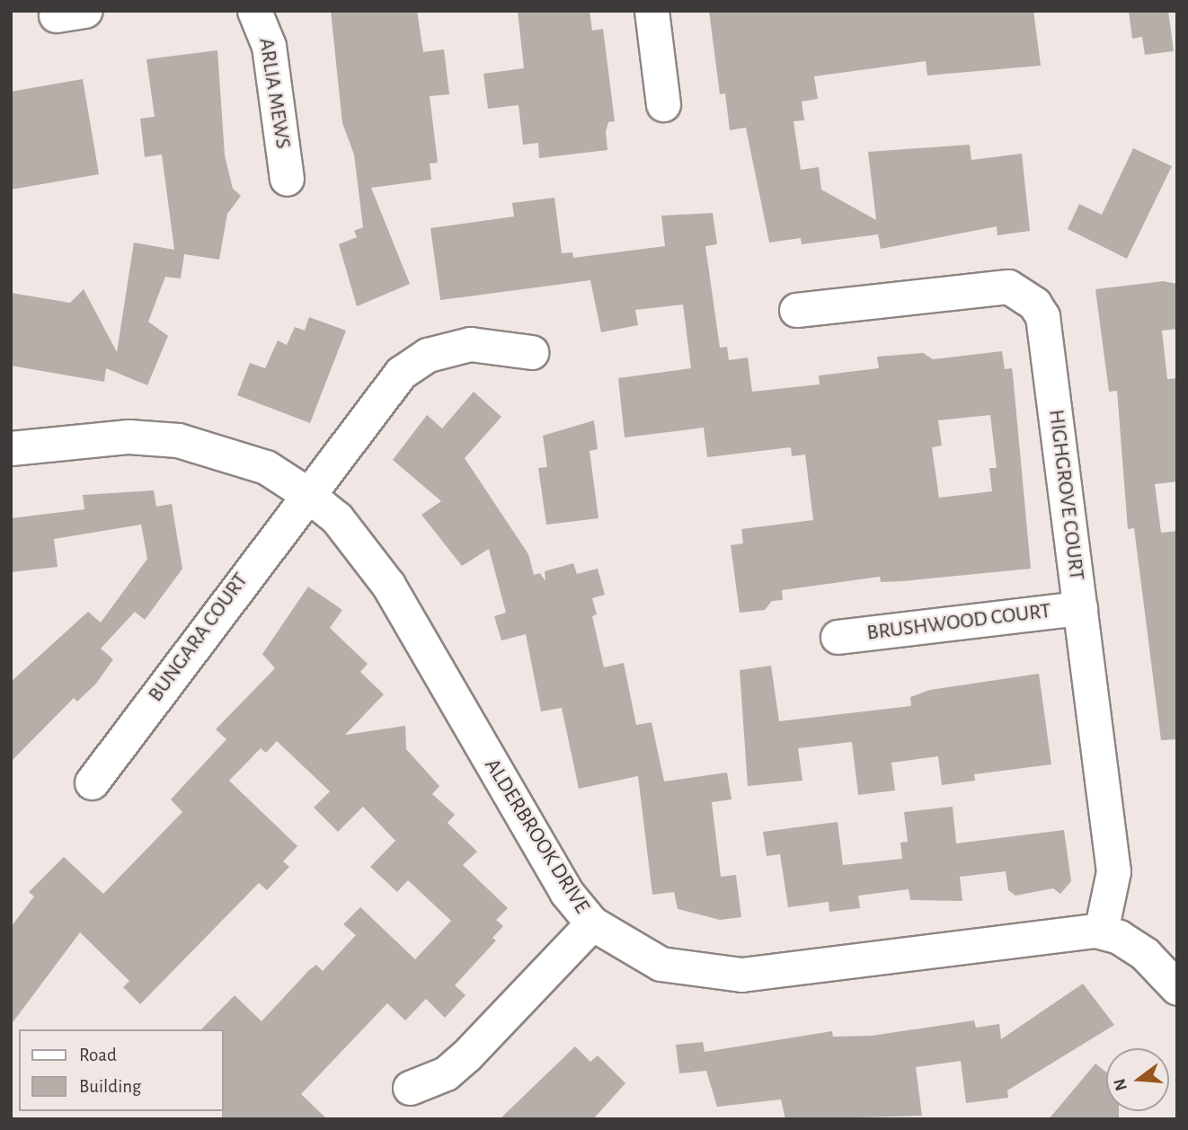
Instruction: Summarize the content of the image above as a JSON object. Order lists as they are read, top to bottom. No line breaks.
{"streets":{"street":["ARLIA MEWS","HIGHGROVE COURT","BRUSHWOOD COURT","BUNGARA COURT","ALDERBROOK DRIVE"]},"crossings":[["HIGHGROVE COURT","BRUSHWOOD COURT"],["HIGHGROVE COURT","ALDERBROOK DRIVE"],["BUNGARA COURT","ALDERBROOK DRIVE"]],"legend":["Road","Building"],"north":"left"}
